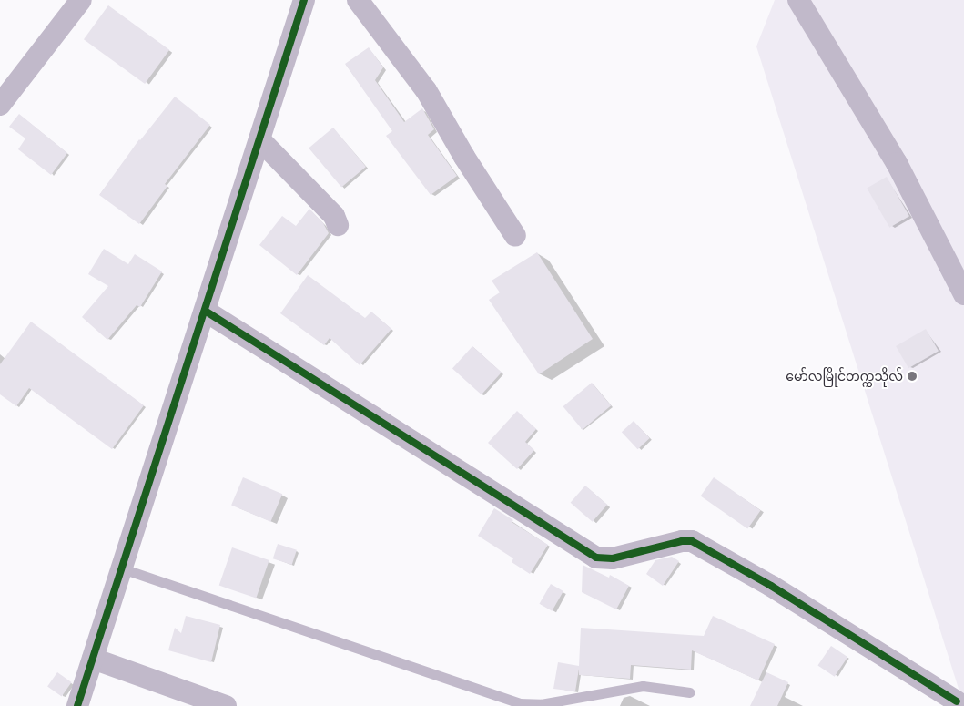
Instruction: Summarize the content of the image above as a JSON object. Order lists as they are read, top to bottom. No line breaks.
{"places":["မော်လမြိုင်တက္ကသိုလ်"]}
